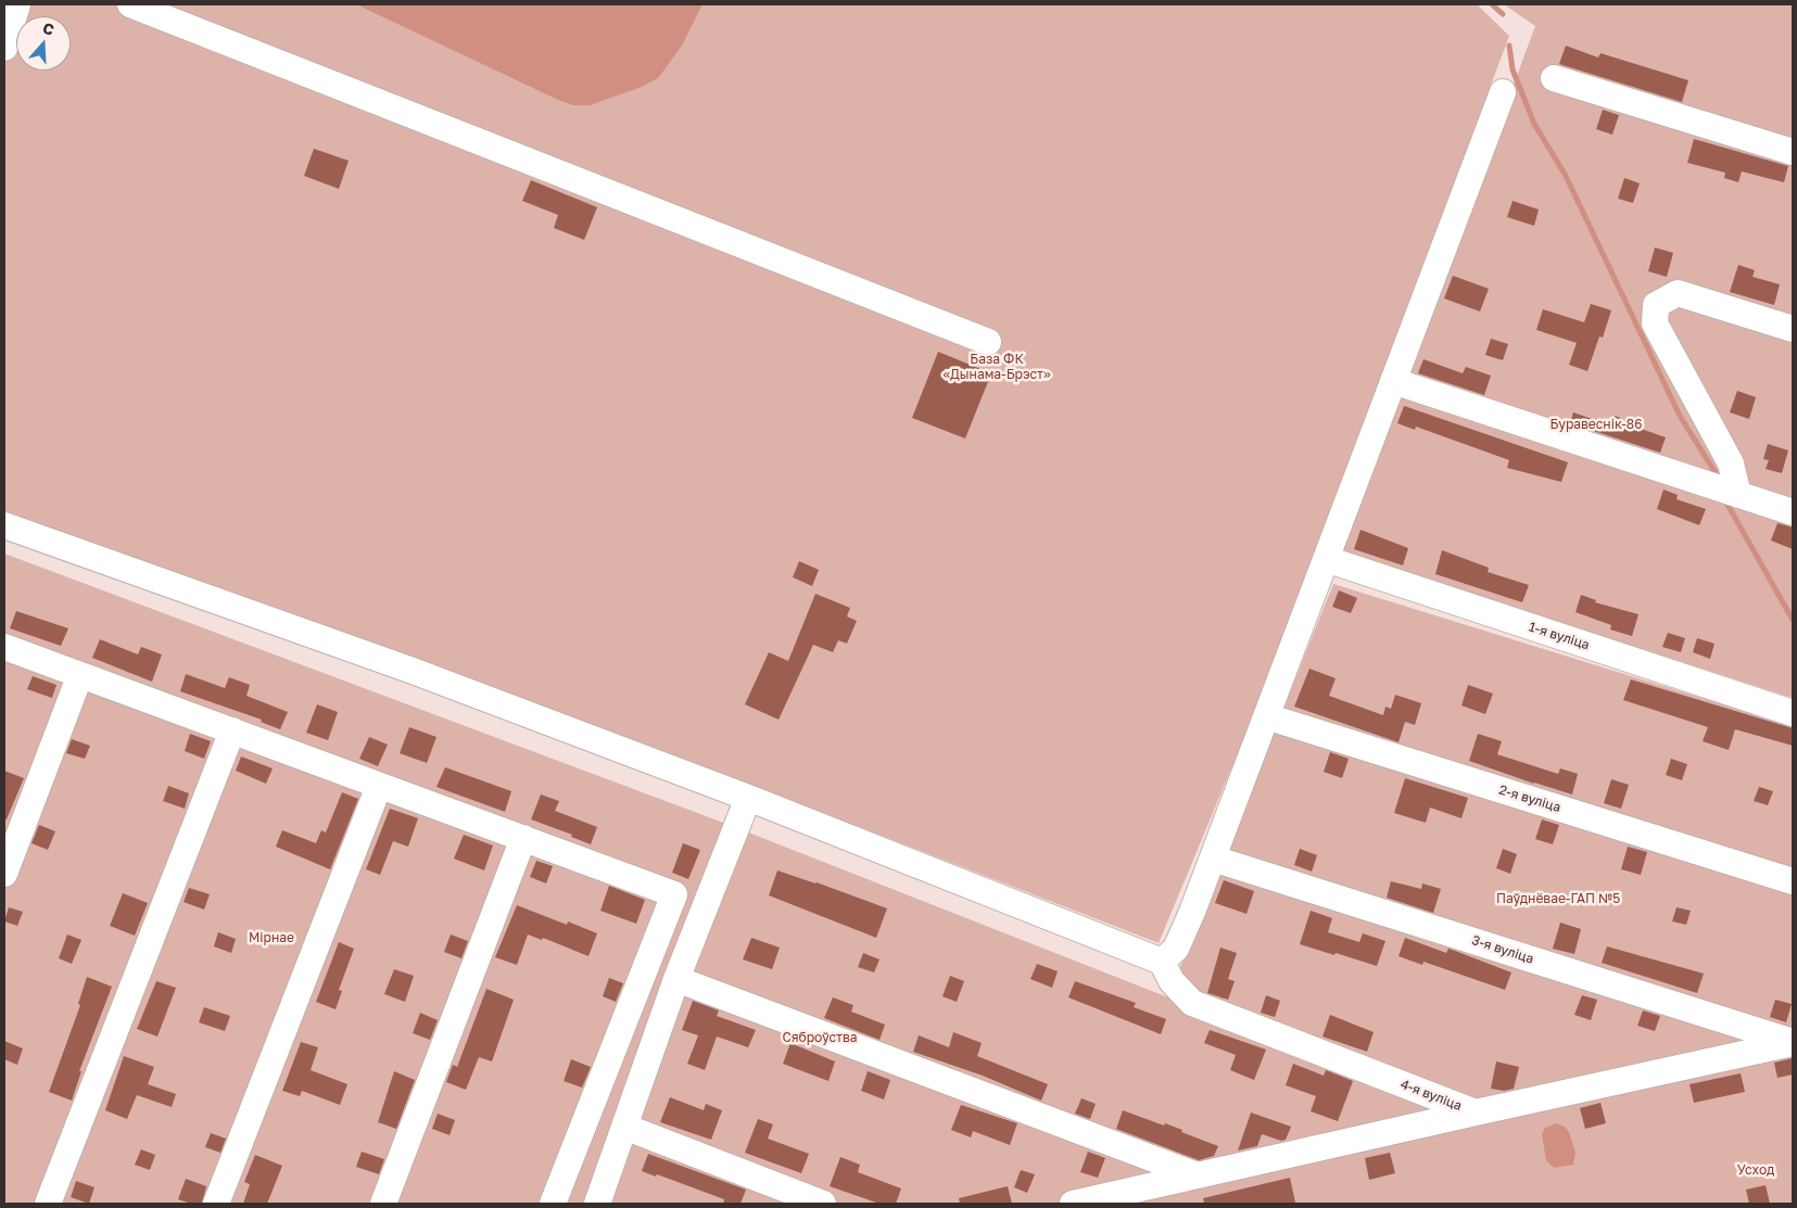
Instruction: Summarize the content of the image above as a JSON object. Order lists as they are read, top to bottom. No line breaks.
{"streets":{"street":["1-я вуліца","2-я вуліца","3-я вуліца","4-я вуліца"]},"crossings":[["3-я вуліца","4-я вуліца"]],"parks":["База ФК «Дынама-Брэст»","Буравеснік-86","Паўднёвае-ГАП №5","Мірнае","Сяброўства","Усход"],"north":"top"}
